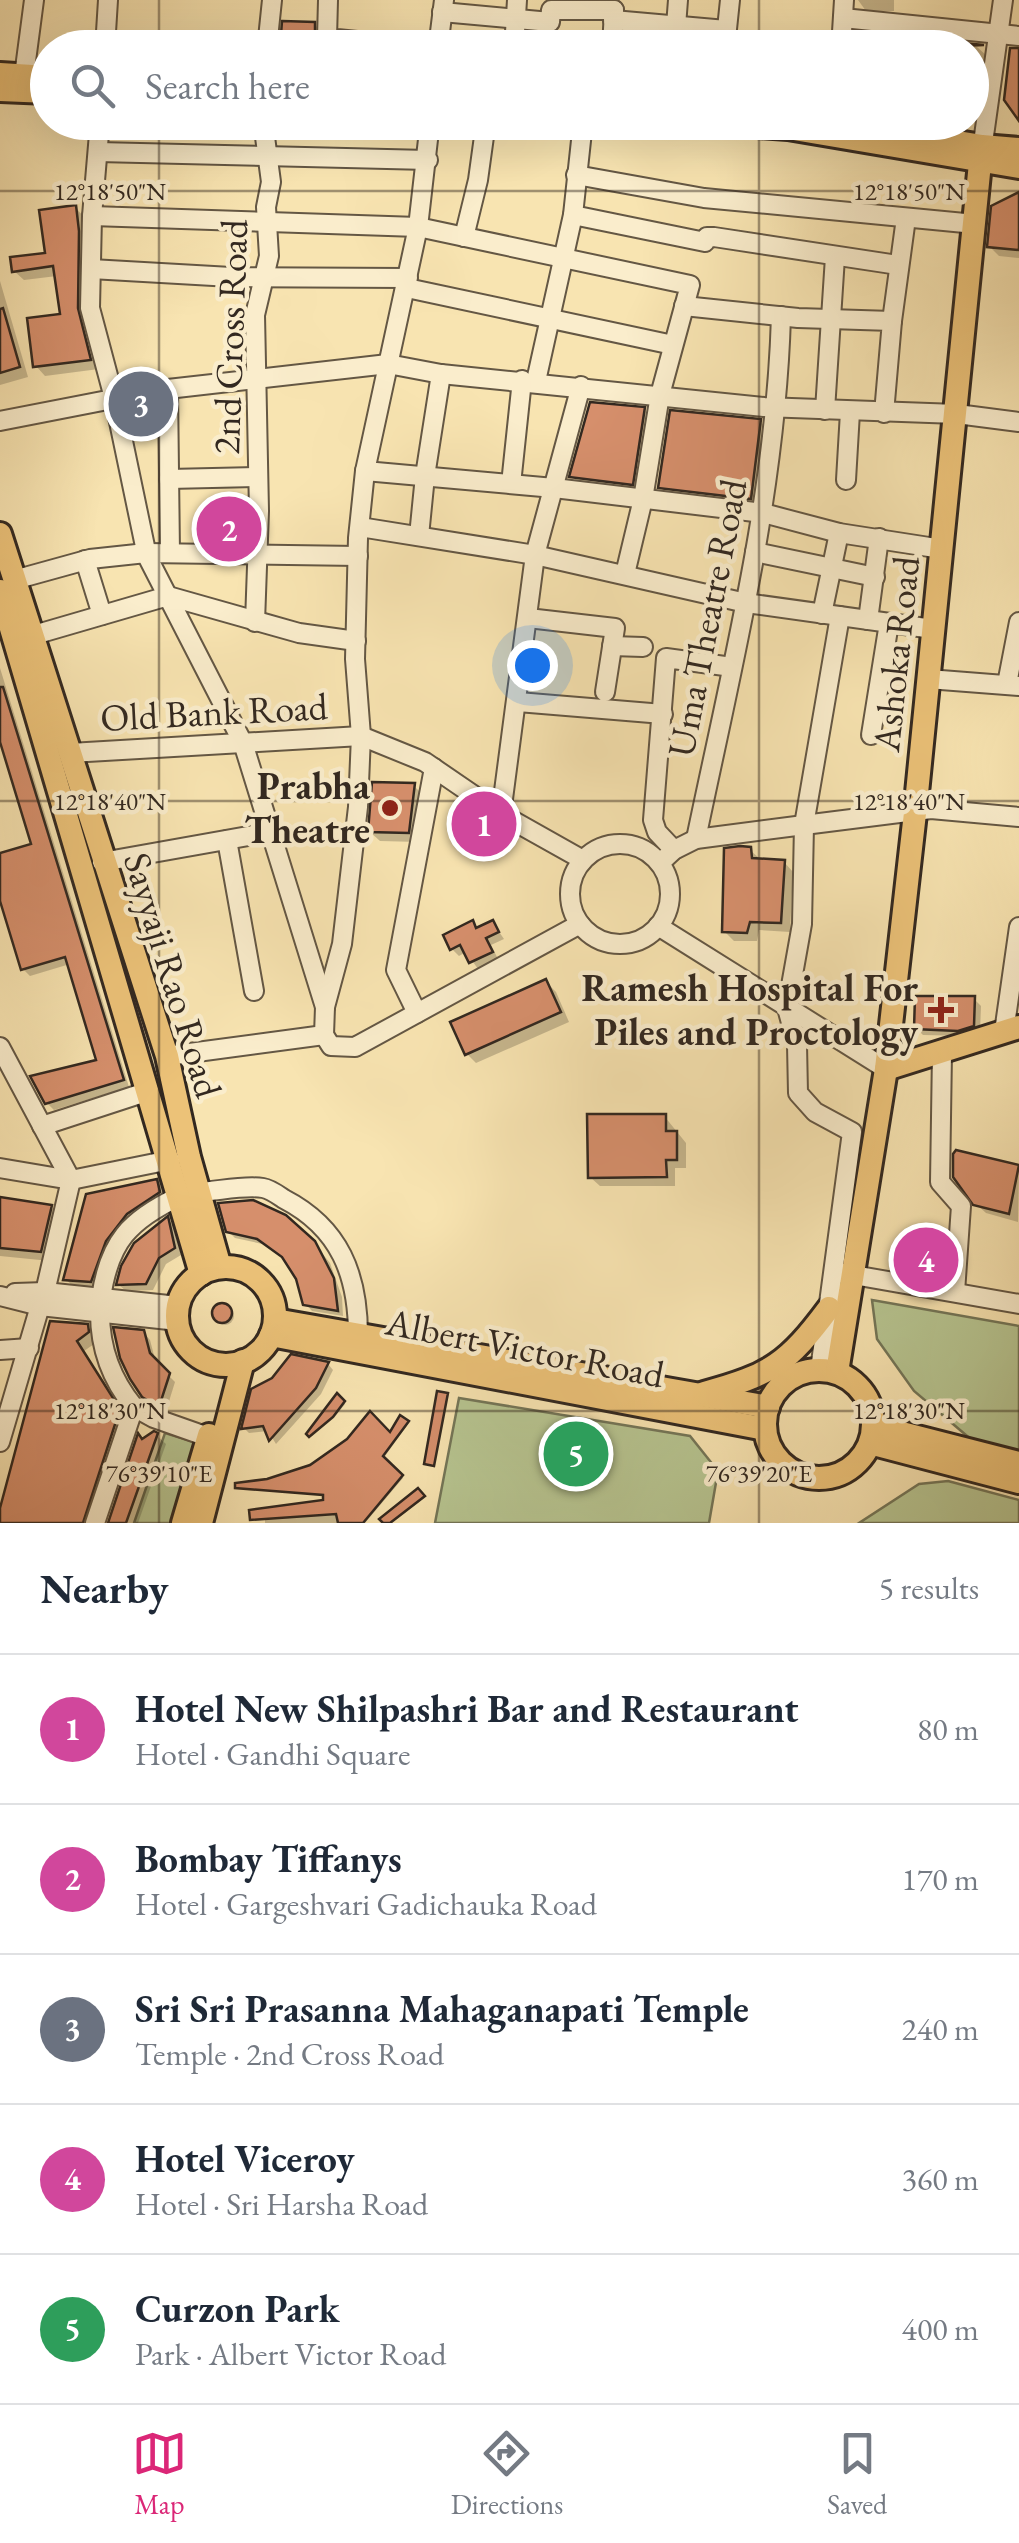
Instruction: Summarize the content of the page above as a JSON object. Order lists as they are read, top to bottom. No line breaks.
{"streets":{"main road":["Ashoka Road","Sayyaji Rao Road","Albert Victor Road"],"street":["2nd Cross Road","Uma Theatre Road","Old Bank Road"]},"crossings":[["Ashoka Road","Albert Victor Road"],["Old Bank Road","Sayyaji Rao Road"],["Sayyaji Rao Road","Albert Victor Road"]],"places":{"other":["Prabha Theatre"],"health":["Ramesh Hospital For Piles and Proctology"]},"page":{"search":"Search here","pins":["3","2","1","4","5"],"heading":["Nearby","5 results"],"list":[{"mark":"1","name":"Hotel New Shilpashri Bar and Restaurant","note":"Hotel · Gandhi Square","value":"80 m"},{"mark":"2","name":"Bombay Tiffanys","note":"Hotel · Gargeshvari Gadichauka Road","value":"170 m"},{"mark":"3","name":"Sri Sri Prasanna Mahaganapati Temple","note":"Temple · 2nd Cross Road","value":"240 m"},{"mark":"4","name":"Hotel Viceroy","note":"Hotel · Sri Harsha Road","value":"360 m"},{"mark":"5","name":"Curzon Park","note":"Park · Albert Victor Road","value":"400 m"}],"nav":["Map","Directions","Saved"]},"coordinates":["12°18'50\"N","12°18'40\"N","12°18'30\"N","76°39'10\"E","76°39'20\"E"]}
